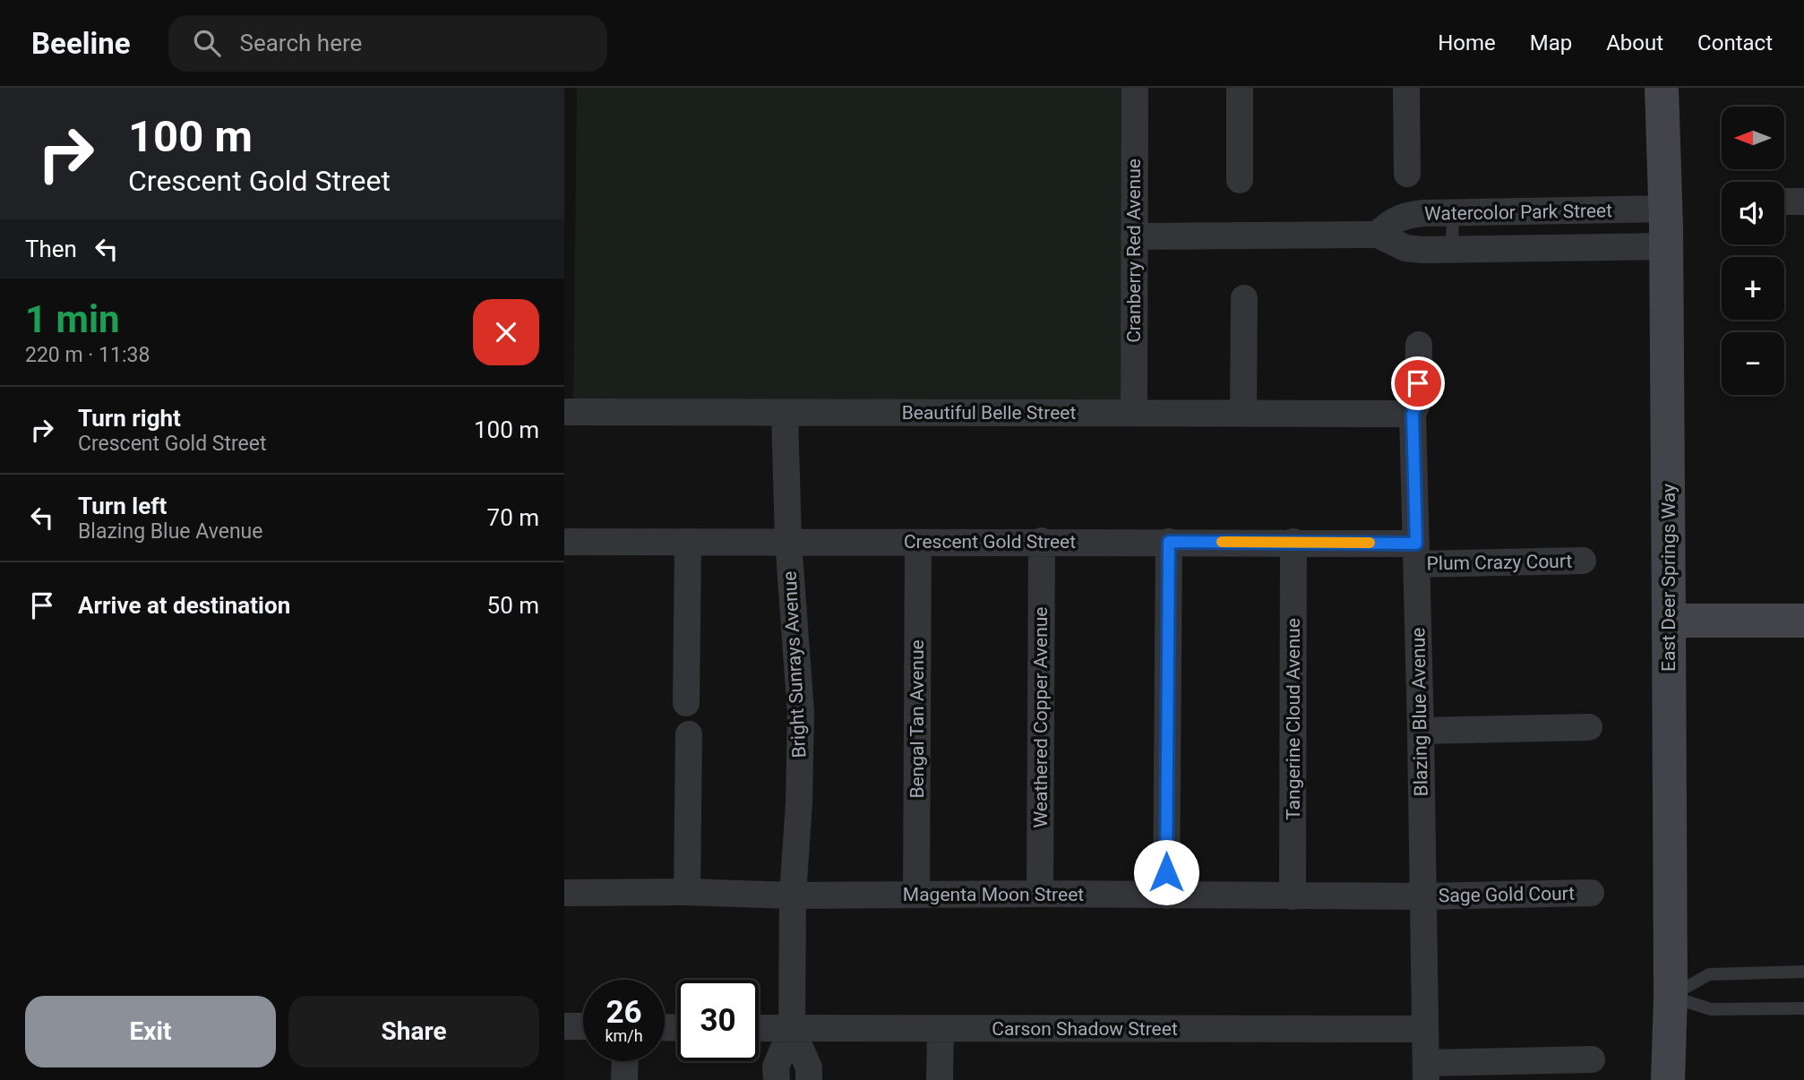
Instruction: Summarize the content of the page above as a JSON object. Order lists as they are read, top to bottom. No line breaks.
{"streets":{"street":["Watercolor Park Street","Cranberry Red Avenue","Beautiful Belle Street","Crescent Gold Street","Plum Crazy Court","East Deer Springs Way","Bright Sunrays Avenue","Blazing Blue Avenue","Weathered Copper Avenue","Bengal Tan Avenue","Tangerine Cloud Avenue","Magenta Moon Street","Sage Gold Court","Carson Shadow Street"]},"crossings":[["Watercolor Park Street","Cranberry Red Avenue"],["Watercolor Park Street","East Deer Springs Way"],["Cranberry Red Avenue","Beautiful Belle Street"],["Beautiful Belle Street","Bright Sunrays Avenue"],["Beautiful Belle Street","Blazing Blue Avenue"],["Crescent Gold Street","Plum Crazy Court"],["Crescent Gold Street","Bright Sunrays Avenue"],["Crescent Gold Street","Blazing Blue Avenue"],["Crescent Gold Street","Weathered Copper Avenue"],["Crescent Gold Street","Bengal Tan Avenue"],["Crescent Gold Street","Tangerine Cloud Avenue"],["Plum Crazy Court","Blazing Blue Avenue"],["Bright Sunrays Avenue","Magenta Moon Street"],["Bright Sunrays Avenue","Carson Shadow Street"],["Blazing Blue Avenue","Magenta Moon Street"],["Blazing Blue Avenue","Sage Gold Court"],["Blazing Blue Avenue","Carson Shadow Street"],["Weathered Copper Avenue","Magenta Moon Street"],["Bengal Tan Avenue","Magenta Moon Street"],["Tangerine Cloud Avenue","Magenta Moon Street"],["Magenta Moon Street","Sage Gold Court"]],"north":"left","page":{"header":"Beeline","search":"Search here","nav":["Home","Map","About","Contact"],"turn":["100 m","Crescent Gold Street"],"map_buttons":["+","−"],"then":"Then","heading":["1 min","220 m · 11:38"],"list":[{"name":"Turn right","note":"Crescent Gold Street","value":"100 m"},{"name":"Turn left","note":"Blazing Blue Avenue","value":"70 m"},{"name":"Arrive at destination","value":"50 m"}],"speed":"26 km/h","limit":"30","buttons":["Exit","Share"]}}
